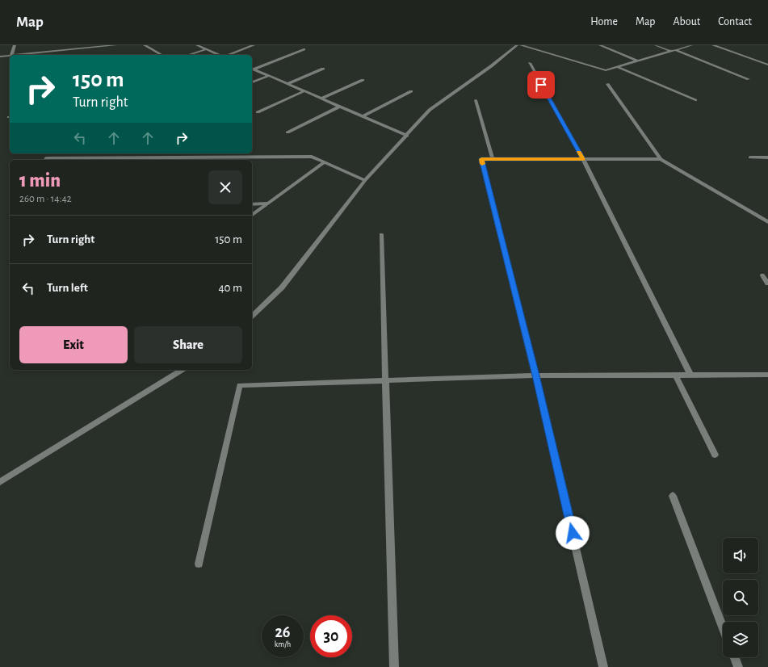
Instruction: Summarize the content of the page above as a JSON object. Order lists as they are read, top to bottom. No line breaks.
{"page":{"header":"Map","nav":["Home","Map","About","Contact"],"turn":["150 m","Turn right"],"heading":["1 min","260 m · 14:42"],"list":[{"name":"Turn right","value":"150 m"},{"name":"Turn left","value":"40 m"}],"buttons":["Exit","Share"],"speed":"26 km/h","limit":"30"}}
